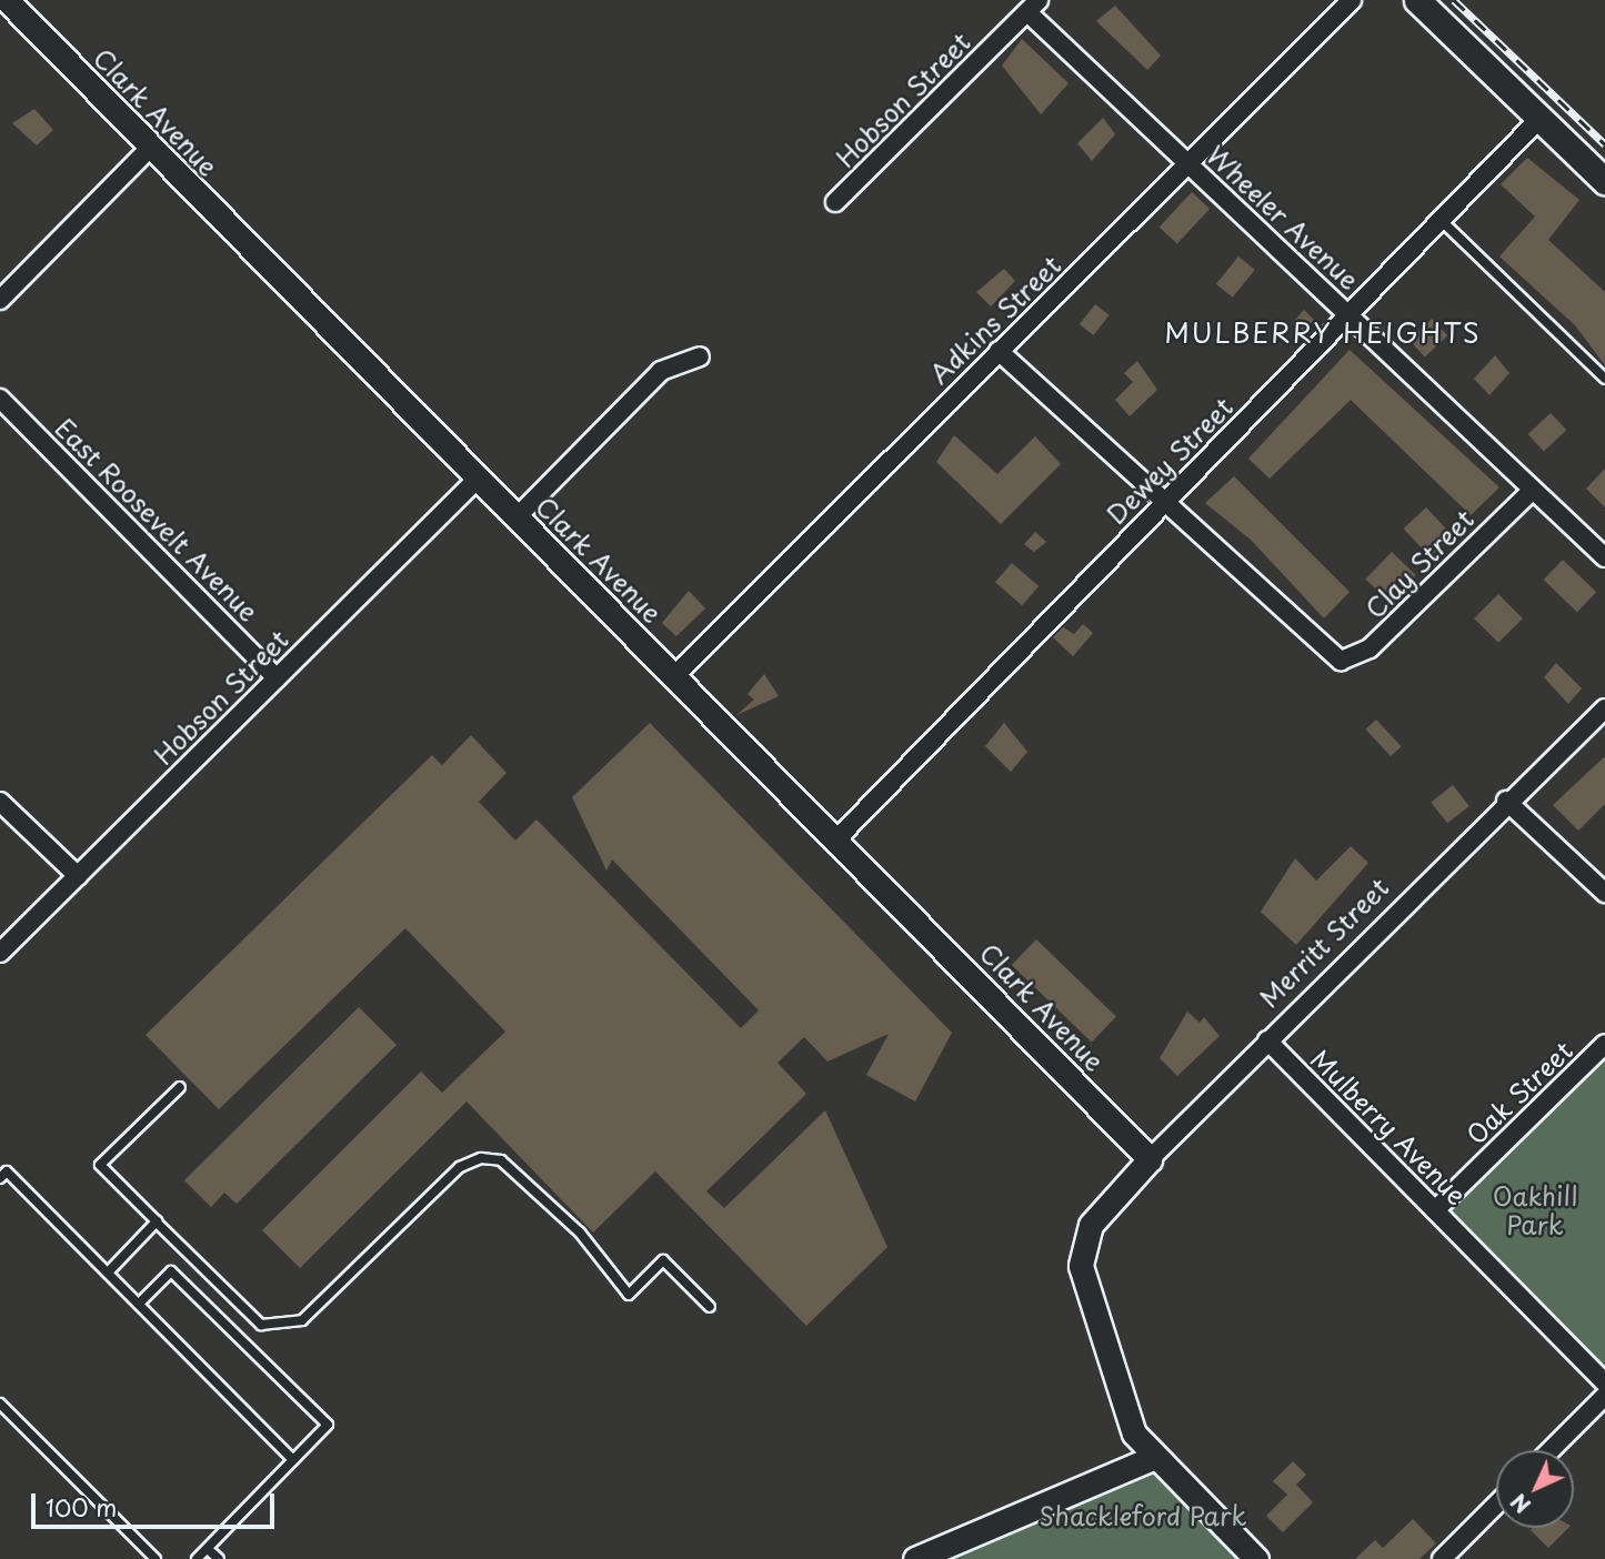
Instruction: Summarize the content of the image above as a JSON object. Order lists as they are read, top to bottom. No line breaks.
{"streets":{"street":["Hobson Street","Clark Avenue","Wheeler Avenue","Adkins Street","Dewey Street","East Roosevelt Avenue","Clay Street","Merritt Street","Oak Street","Mulberry Avenue"]},"crossings":[["Hobson Street","Clark Avenue"],["Hobson Street","Wheeler Avenue"],["Hobson Street","East Roosevelt Avenue"],["Clark Avenue","Adkins Street"],["Clark Avenue","Dewey Street"],["Clark Avenue","Merritt Street"],["Wheeler Avenue","Adkins Street"],["Wheeler Avenue","Dewey Street"],["Wheeler Avenue","Clay Street"],["Dewey Street","Clay Street"],["Merritt Street","Mulberry Avenue"],["Oak Street","Mulberry Avenue"]],"districts":["MULBERRY HEIGHTS"],"parks":["Oakhill Park","Shackleford Park"],"scale_bar":"100 m","north":"bottom left"}
